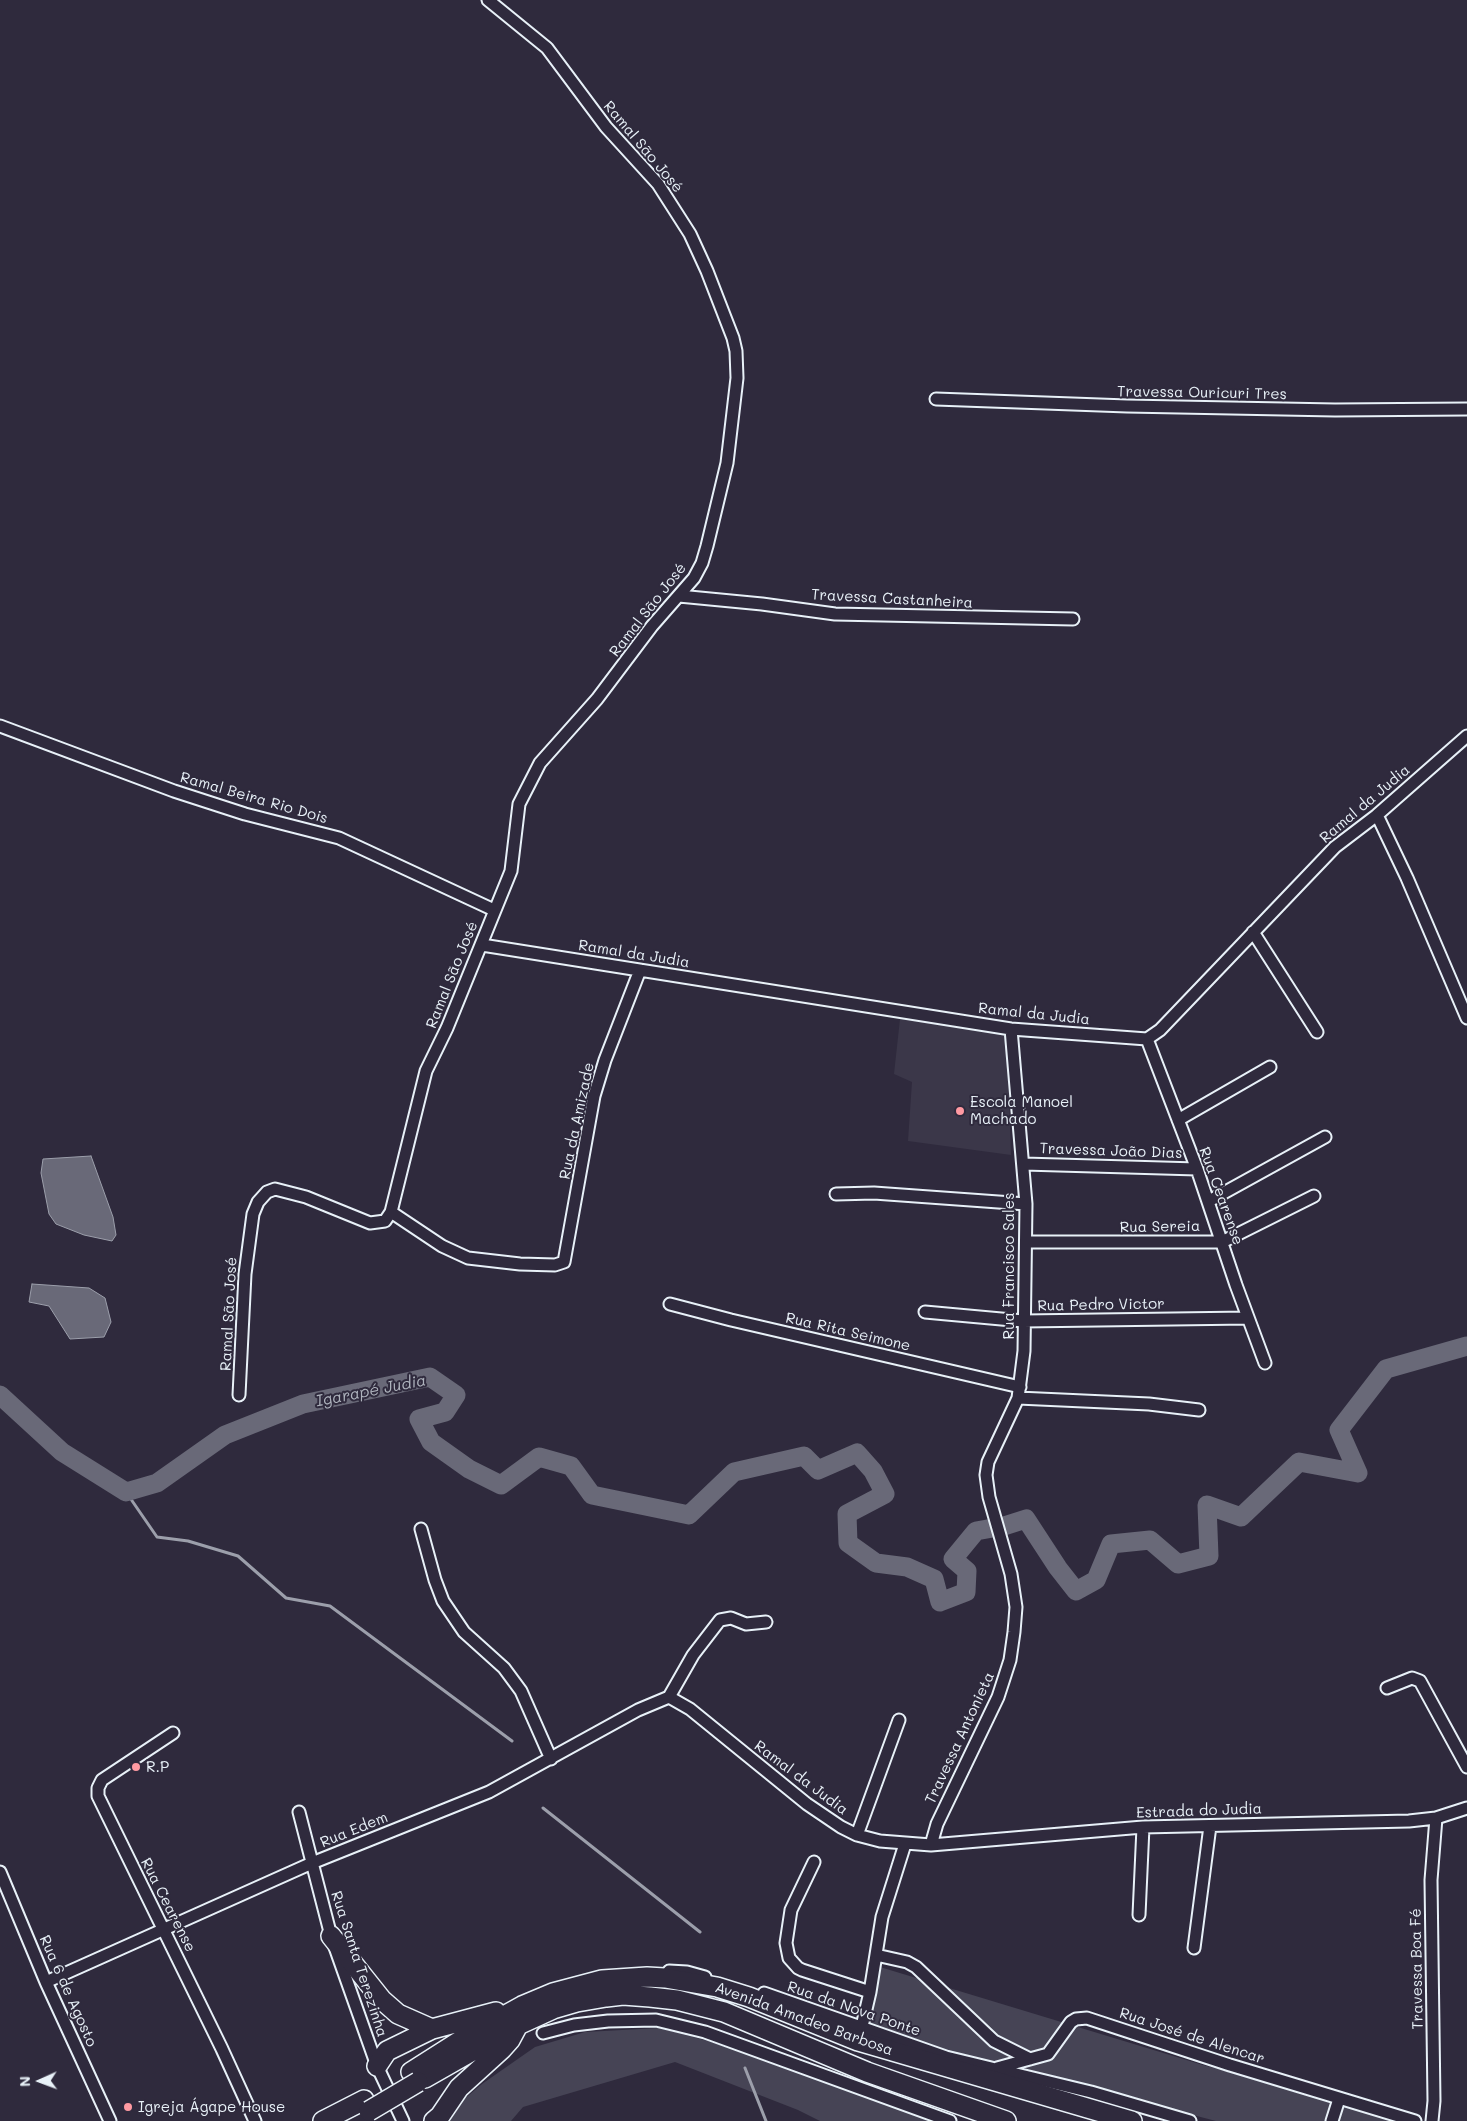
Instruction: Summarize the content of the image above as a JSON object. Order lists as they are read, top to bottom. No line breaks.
{"streets":{"main road":["Avenida Amadeo Barbosa"],"street":["Ramal São José","Travessa Ouricuri Tres","Travessa Castanheira","Ramal Beira Rio Dois","Ramal da Judia","Rua da Amizade","Travessa João Dias","Rua Cearense","Rua Sereia","Rua Francisco Sales","Rua Pedro Victor","Rua Rita Seimone","Travessa Antonieta","Estrada do Judia","Rua Edem","Rua Santa Terezinha","Travessa Boa Fé","Rua 6 de Agosto","Rua da Nova Ponte","Rua José de Alencar"]},"crossings":[["Ramal São José","Travessa Castanheira"],["Ramal São José","Ramal Beira Rio Dois"],["Ramal São José","Ramal da Judia"],["Ramal São José","Rua da Amizade"],["Ramal da Judia","Rua da Amizade"],["Ramal da Judia","Rua Cearense"],["Ramal da Judia","Rua Francisco Sales"],["Ramal da Judia","Travessa Antonieta"],["Ramal da Judia","Estrada do Judia"],["Ramal da Judia","Rua Edem"],["Travessa João Dias","Rua Cearense"],["Travessa João Dias","Rua Francisco Sales"],["Rua Cearense","Rua Sereia"],["Rua Cearense","Rua Pedro Victor"],["Rua Cearense","Rua Edem"],["Rua Sereia","Rua Francisco Sales"],["Rua Francisco Sales","Rua Pedro Victor"],["Rua Francisco Sales","Rua Rita Seimone"],["Rua Francisco Sales","Travessa Antonieta"],["Travessa Antonieta","Estrada do Judia"],["Estrada do Judia","Travessa Boa Fé"],["Rua Edem","Rua Santa Terezinha"],["Rua Edem","Rua 6 de Agosto"],["Rua da Nova Ponte","Avenida Amadeo Barbosa"],["Rua da Nova Ponte","Rua José de Alencar"],["Avenida Amadeo Barbosa","Rua José de Alencar"]],"water":["Igarapé Judia"],"places":["Escola Manoel Machado","R.P","Igreja Ágape House"],"north":"left"}
